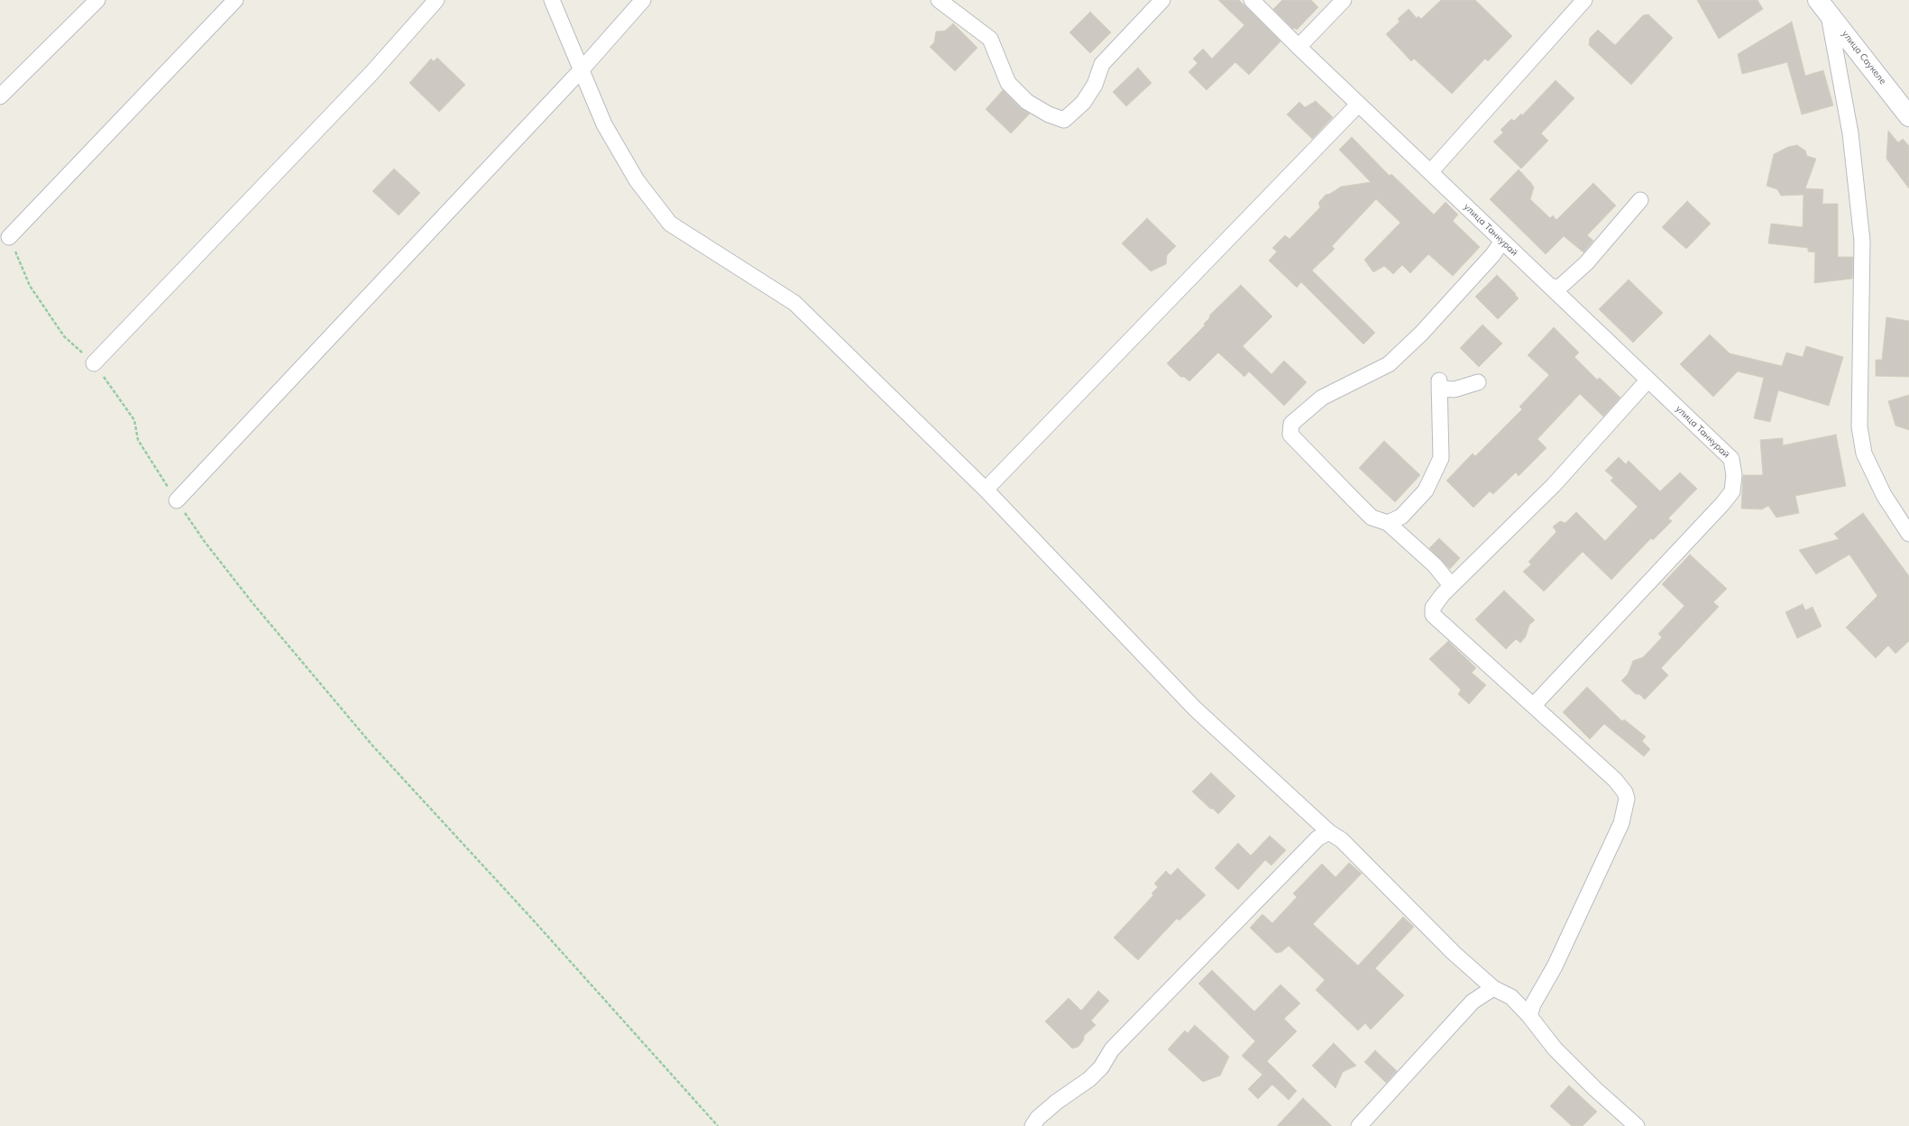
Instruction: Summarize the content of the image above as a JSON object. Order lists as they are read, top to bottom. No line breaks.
{"streets":{"street":["улица Саукеле","улица Танкурай"]}}
